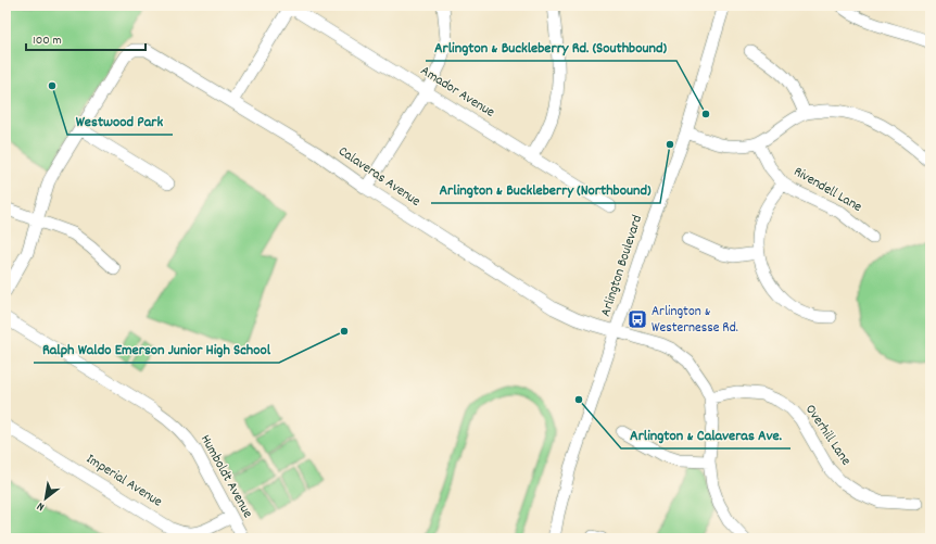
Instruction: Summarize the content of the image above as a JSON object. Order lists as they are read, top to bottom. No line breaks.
{"streets":{"street":["Amador Avenue","Calaveras Avenue","Rivendell Lane","Arlington Boulevard","Overhill Lane","Humboldt Avenue","Imperial Avenue"]},"crossings":[["Calaveras Avenue","Arlington Boulevard"],["Calaveras Avenue","Overhill Lane"],["Humboldt Avenue","Imperial Avenue"]],"places":{"other":["Westwood Park","Arlington & Buckleberry Rd. (Southbound)","Arlington & Buckleberry (Northbound)","Ralph Waldo Emerson Junior High School","Arlington & Calaveras Ave."],"bus stop":["Arlington & Westernesse Rd."]},"scale_bar":"100 m","north":"bottom left"}
